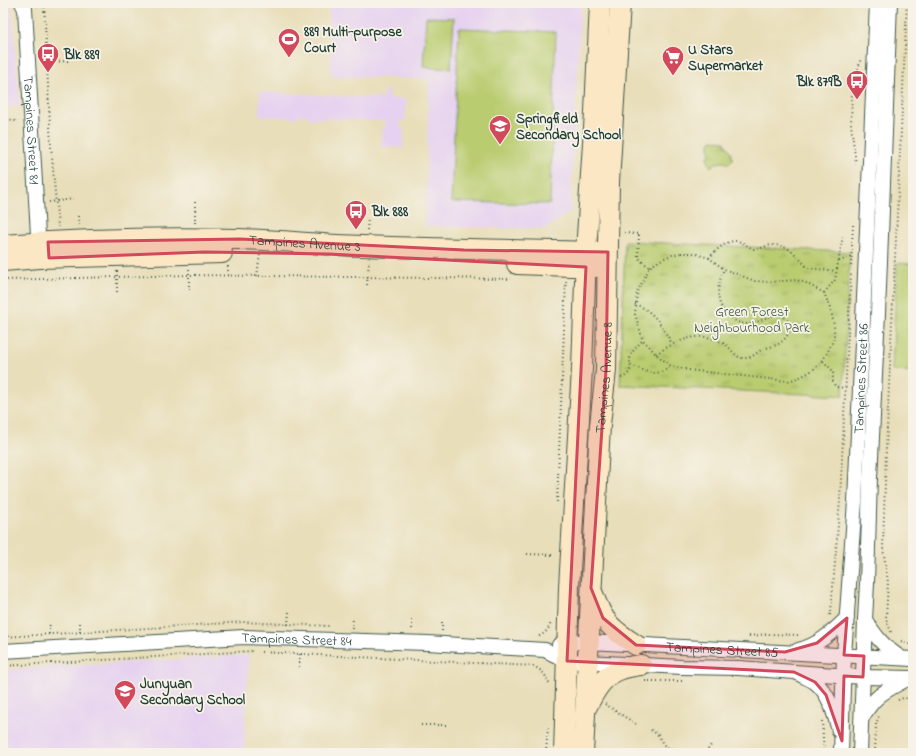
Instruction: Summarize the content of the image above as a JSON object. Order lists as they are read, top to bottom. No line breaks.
{"streets":{"street":["Tampines Street 81","Tampines Avenue 3","Tampines Avenue 8","Tampines Street 86","Tampines Street 84","Tampines Street 85"]},"crossings":[["Tampines Street 81","Tampines Avenue 3"],["Tampines Avenue 3","Tampines Avenue 8"],["Tampines Avenue 8","Tampines Street 84"],["Tampines Avenue 8","Tampines Street 85"],["Tampines Street 86","Tampines Street 85"],["Tampines Street 84","Tampines Street 85"]],"parks":["Green Forest Neighbourhood Park"],"places":{"sports":["889 Multi-purpose Court"],"bus stop":["Blk 889","Blk 879B","Blk 888"],"supermarket":["U Stars Supermarket"],"school or university":["Springfield Secondary School","Junyuan Secondary School"]}}
